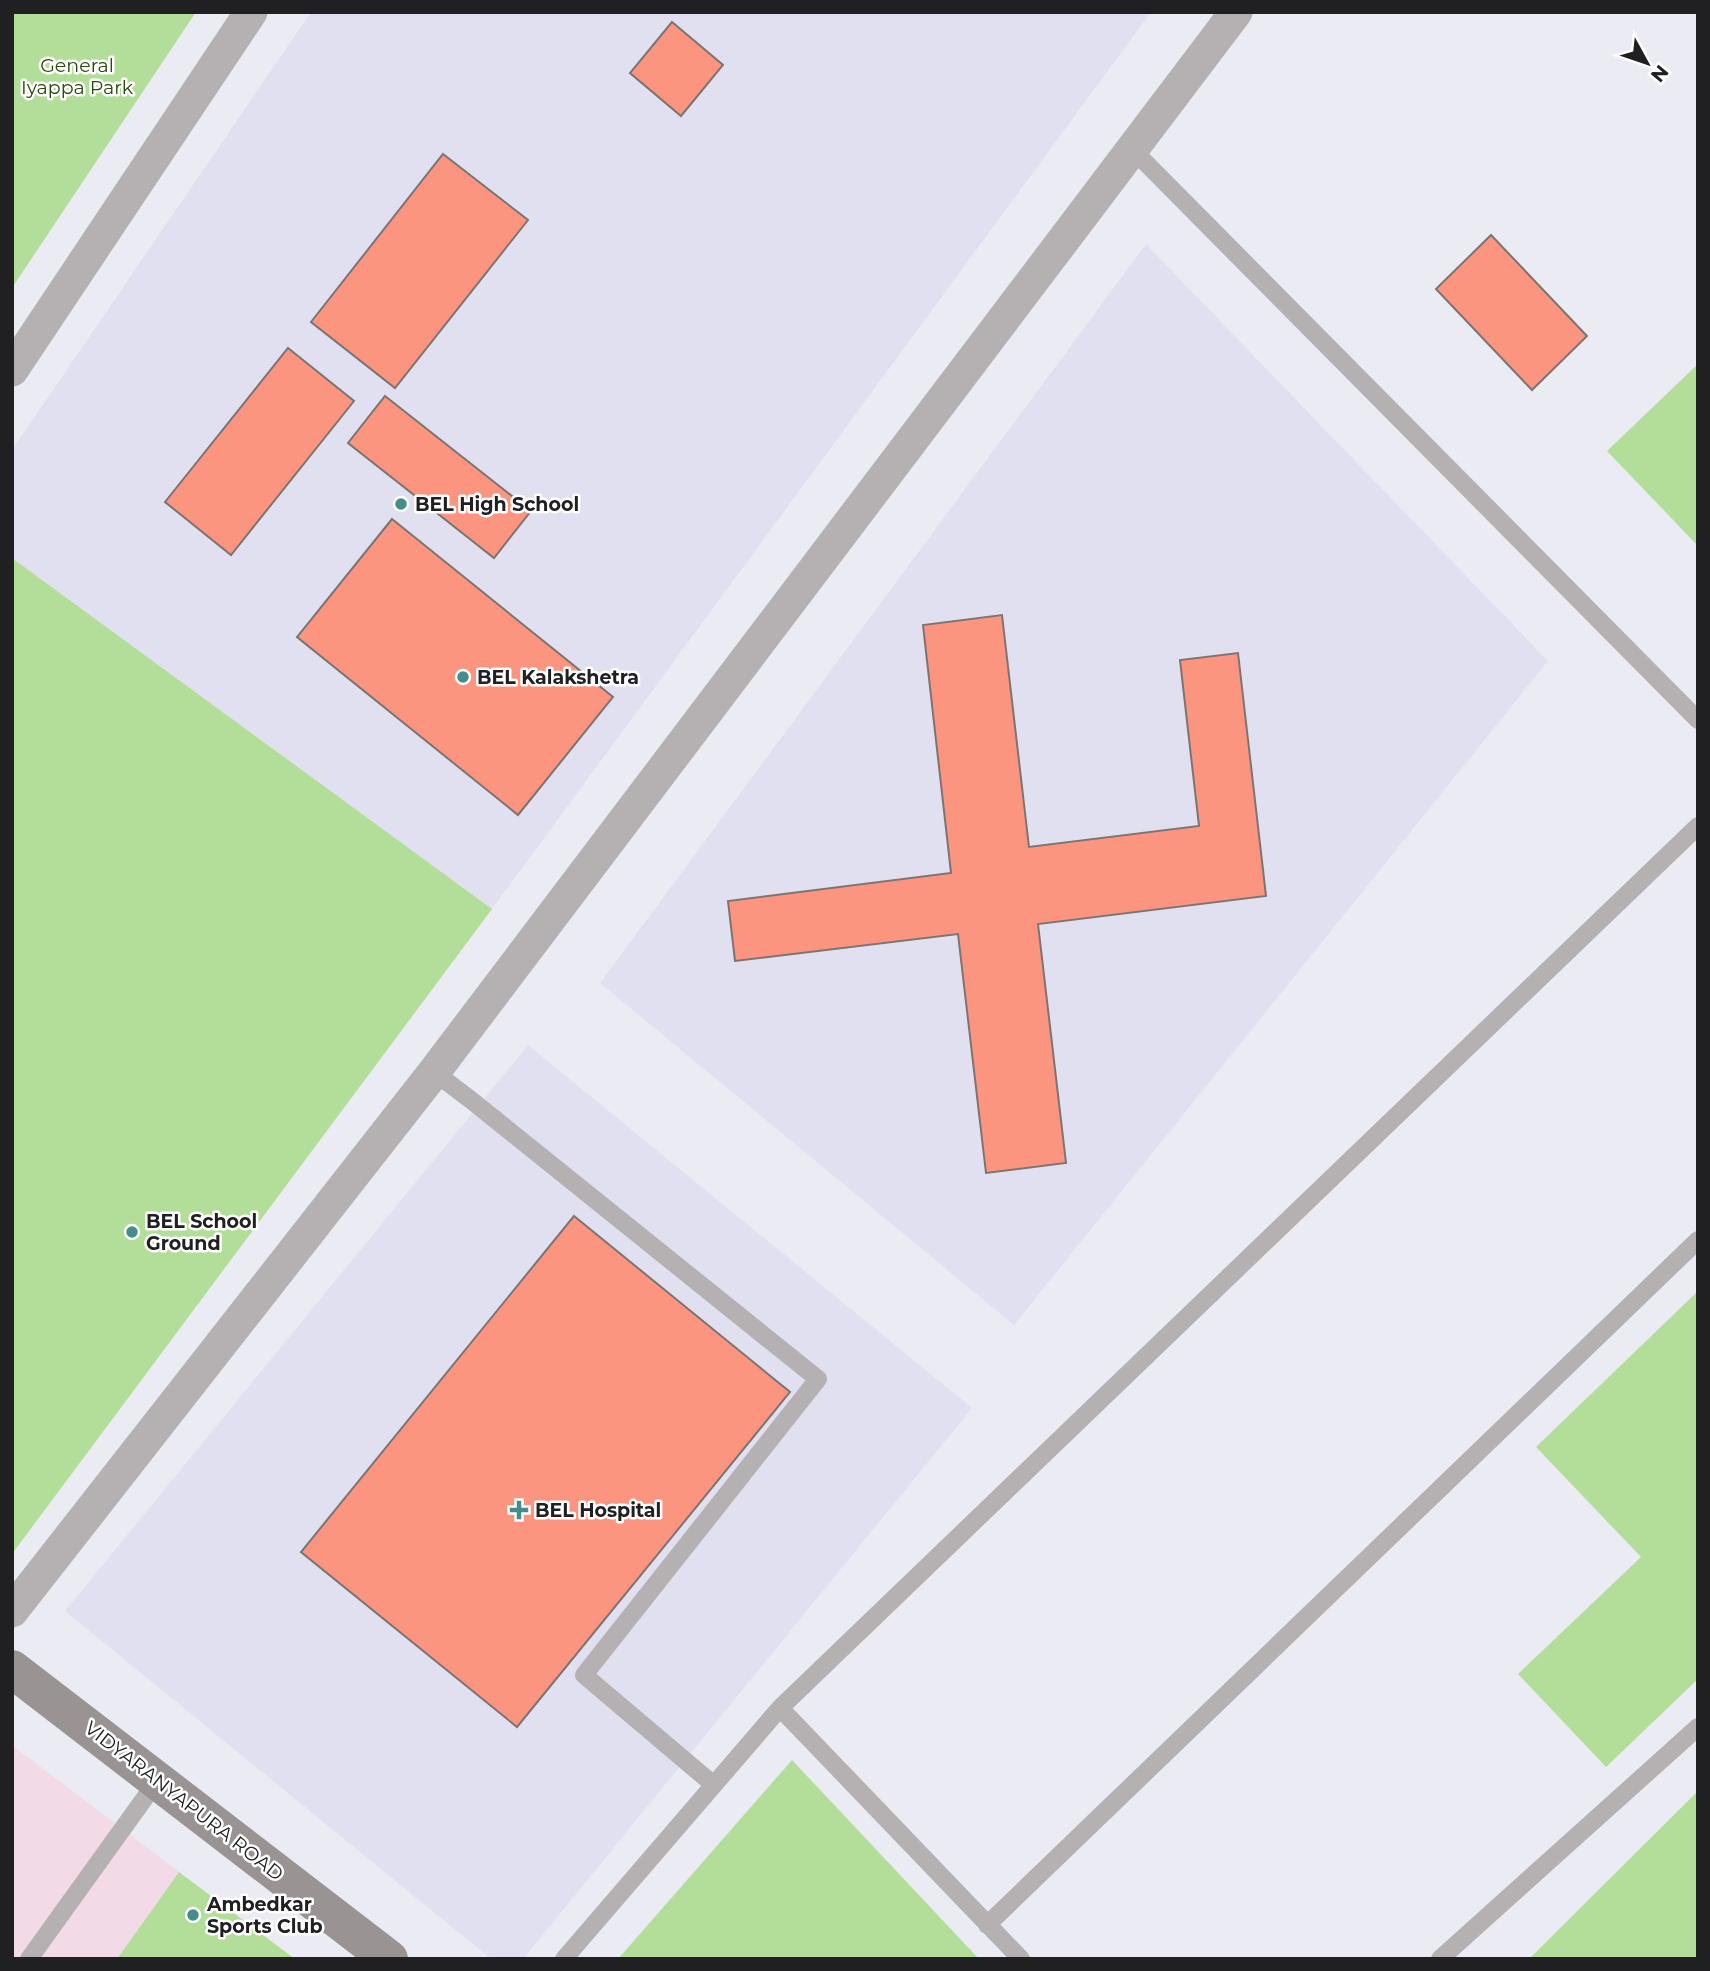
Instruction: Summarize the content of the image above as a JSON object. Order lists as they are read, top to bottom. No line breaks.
{"streets":{"main road":["VIDYARANYAPURA ROAD"]},"parks":["General Iyappa Park"],"places":{"other":["BEL High School","BEL Kalakshetra","BEL School Ground","Ambedkar Sports Club"],"health":["BEL Hospital"]},"north":"bottom right"}
